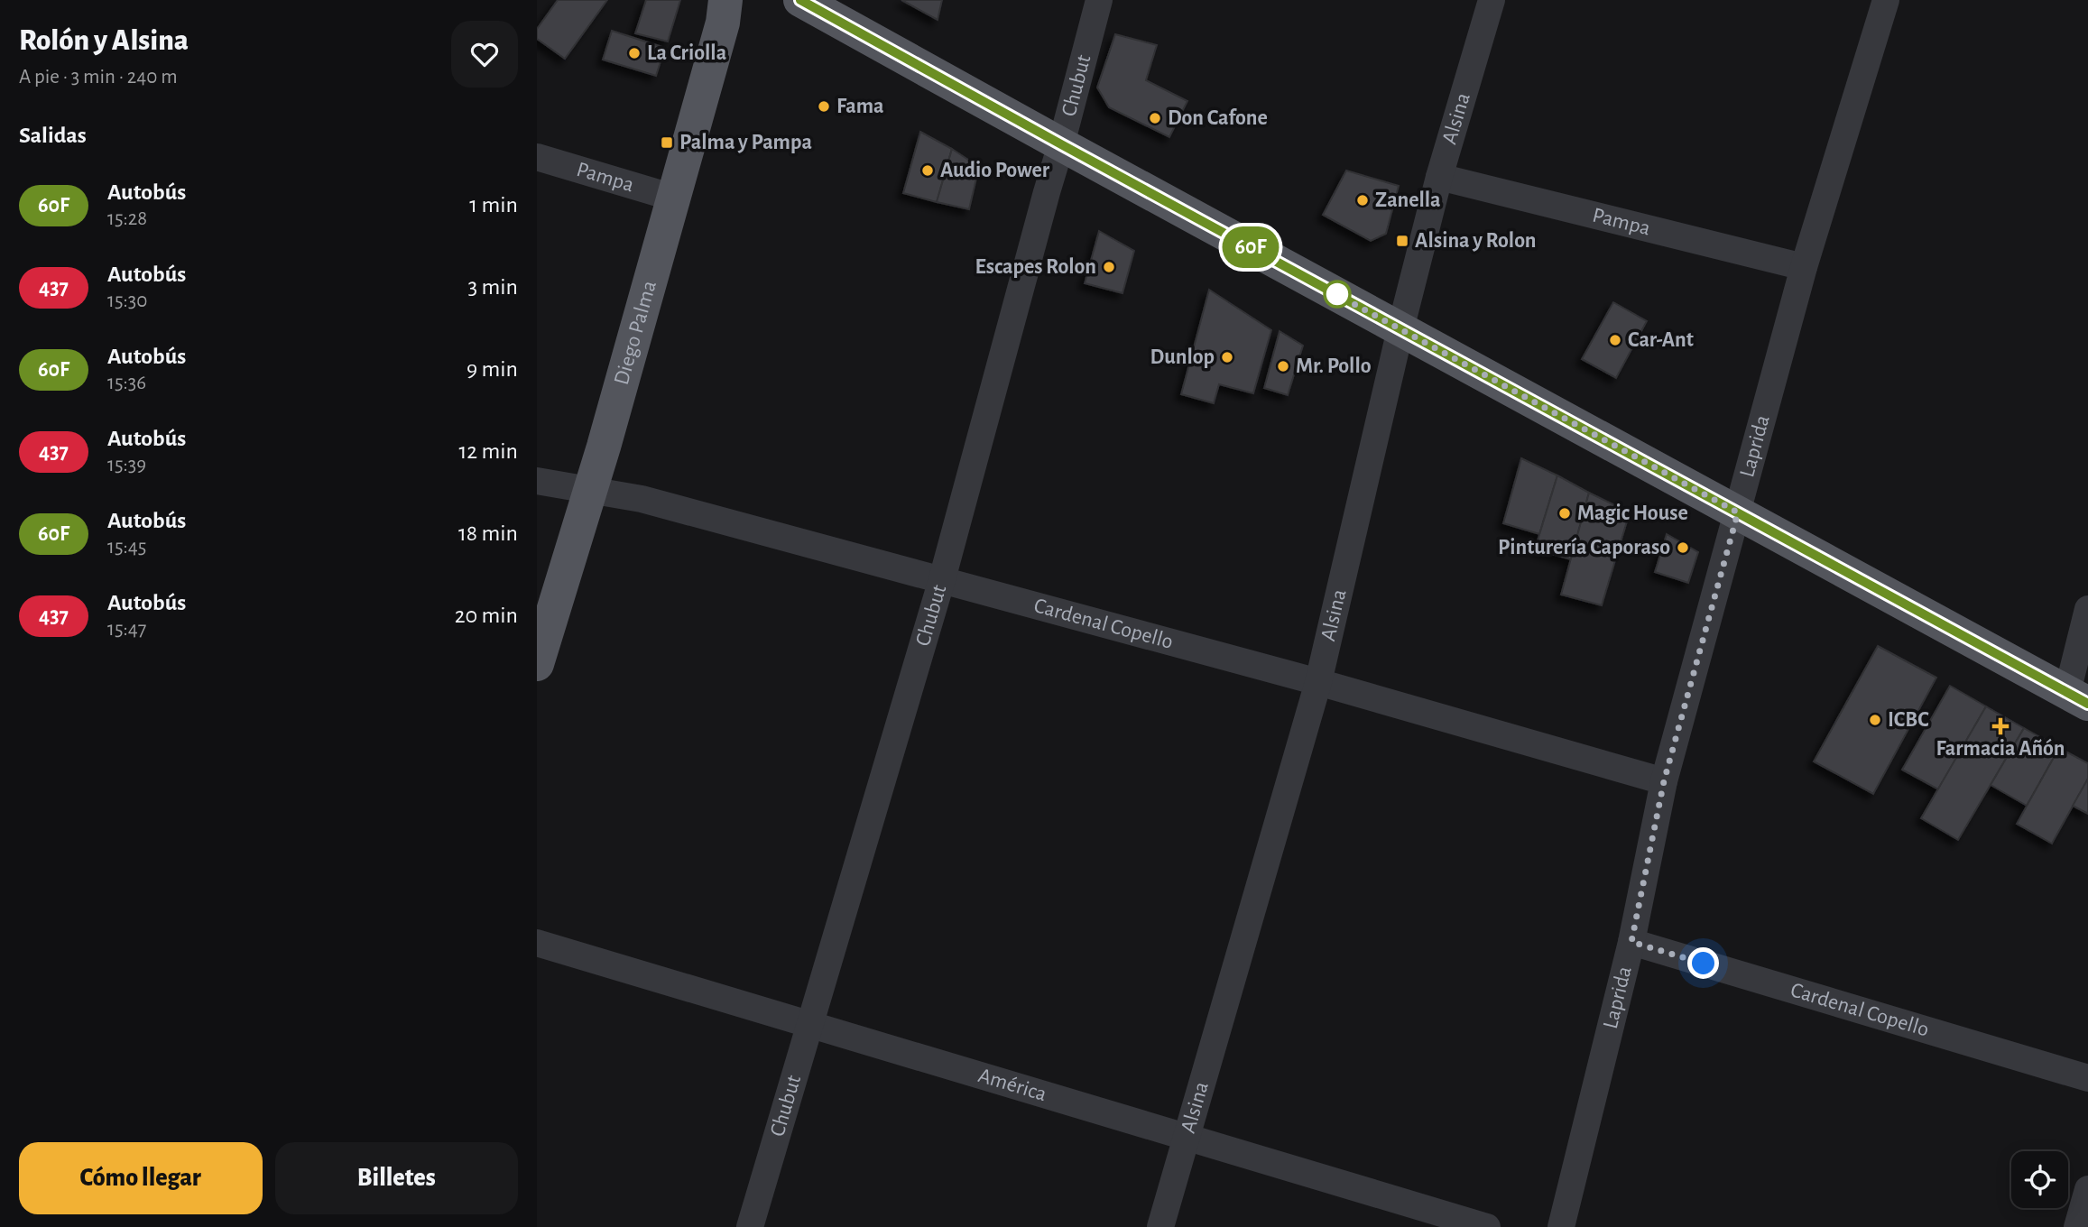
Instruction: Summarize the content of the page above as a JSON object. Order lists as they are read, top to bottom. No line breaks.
{"streets":{"main road":["Diego Palma"],"street":["Chubut","Alsina","Pampa","Laprida","Cardenal Copello","América"]},"crossings":[["Chubut","Cardenal Copello"],["Chubut","América"],["Alsina","Pampa"],["Alsina","Cardenal Copello"],["Alsina","América"],["Pampa","Diego Palma"],["Pampa","Laprida"],["Diego Palma","Cardenal Copello"],["Laprida","Cardenal Copello"]],"places":{"other":["La Criolla","Fama","Don Cafone","Audio Power","Zanella","Escapes Rolon","Car-Ant","Dunlop","Mr. Pollo","Magic House","Pinturería Caporaso","ICBC"],"transit":["Palma y Pampa","Alsina y Rolon"],"health":["Farmacia Añón"]},"lines":["bus line 60F"],"page":{"heading":[["Rolón y Alsina","A pie · 3 min · 240 m"],"Salidas"],"on_map":"60F","list":[{"mark":"60F","name":"Autobús","note":"15:28","value":"1 min"},{"mark":"437","name":"Autobús","note":"15:30","value":"3 min"},{"mark":"60F","name":"Autobús","note":"15:36","value":"9 min"},{"mark":"437","name":"Autobús","note":"15:39","value":"12 min"},{"mark":"60F","name":"Autobús","note":"15:45","value":"18 min"},{"mark":"437","name":"Autobús","note":"15:47","value":"20 min"}],"buttons":["Cómo llegar","Billetes"]}}
